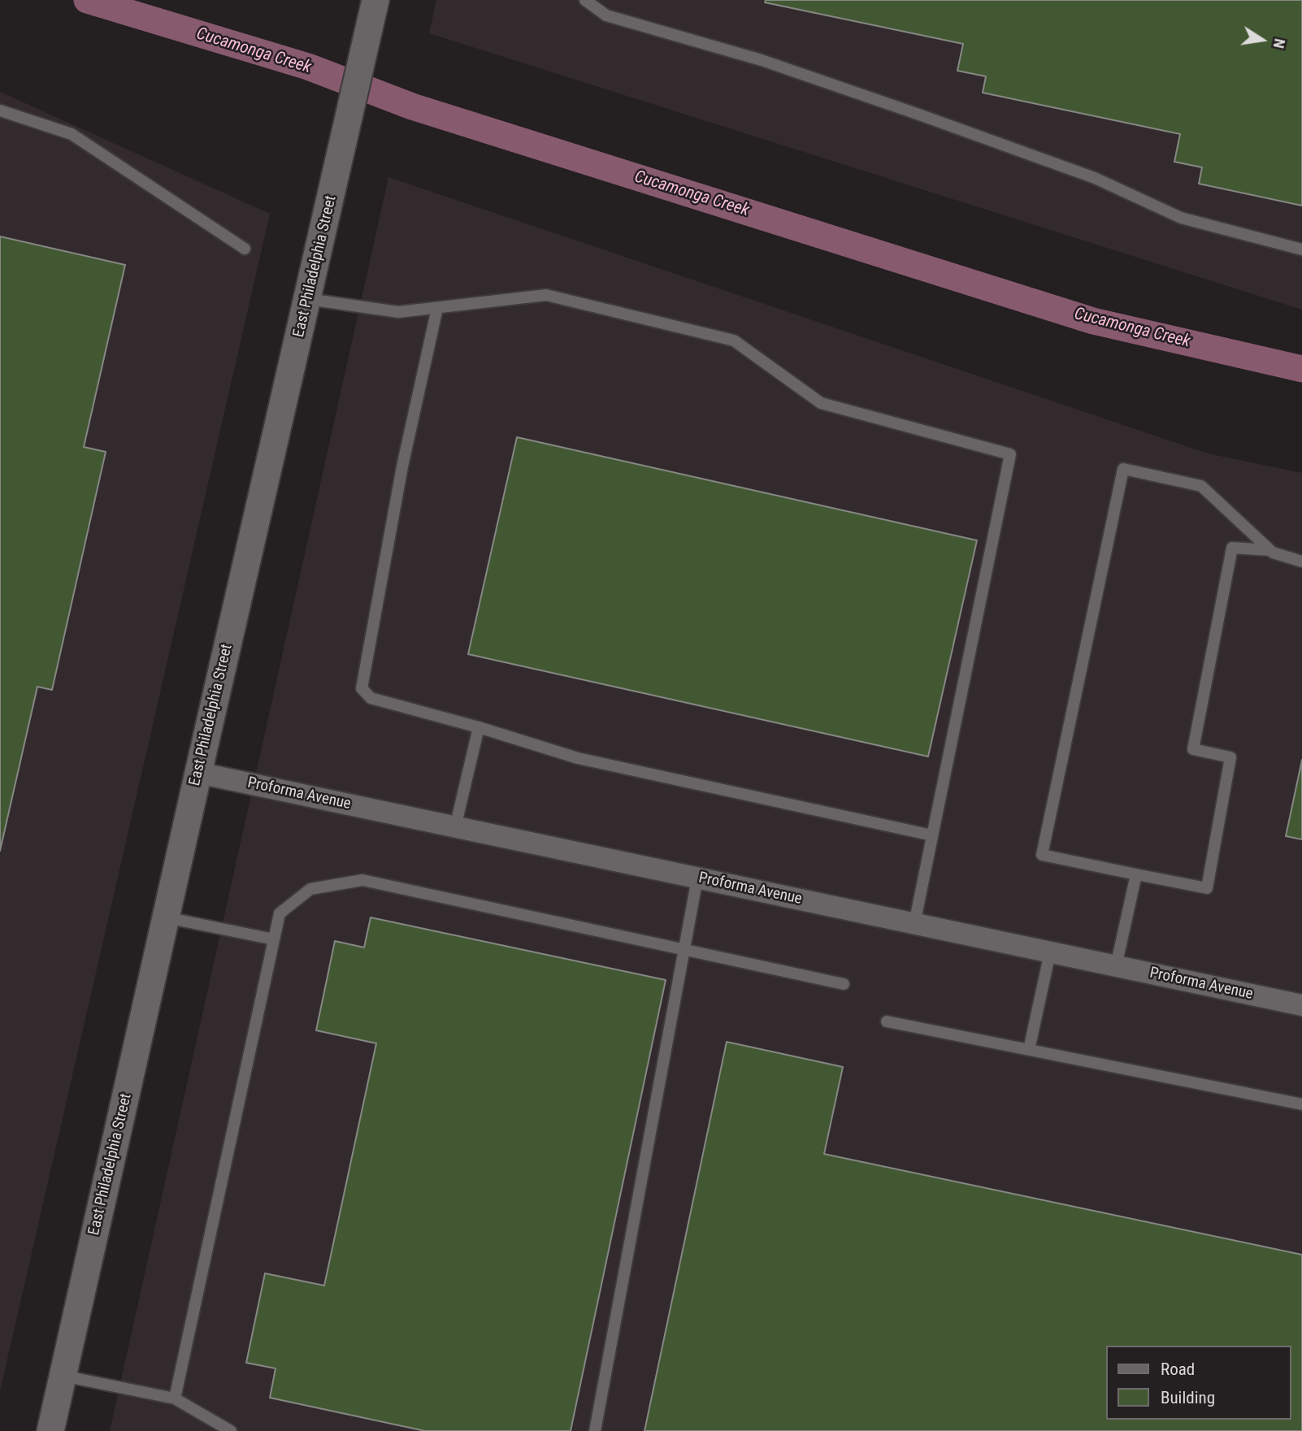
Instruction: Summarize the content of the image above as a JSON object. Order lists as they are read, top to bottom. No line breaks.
{"streets":{"street":["East Philadelphia Street","Proforma Avenue"]},"crossings":[["East Philadelphia Street","Proforma Avenue"]],"water":["Cucamonga Creek"],"legend":["Road","Building"],"north":"right"}
